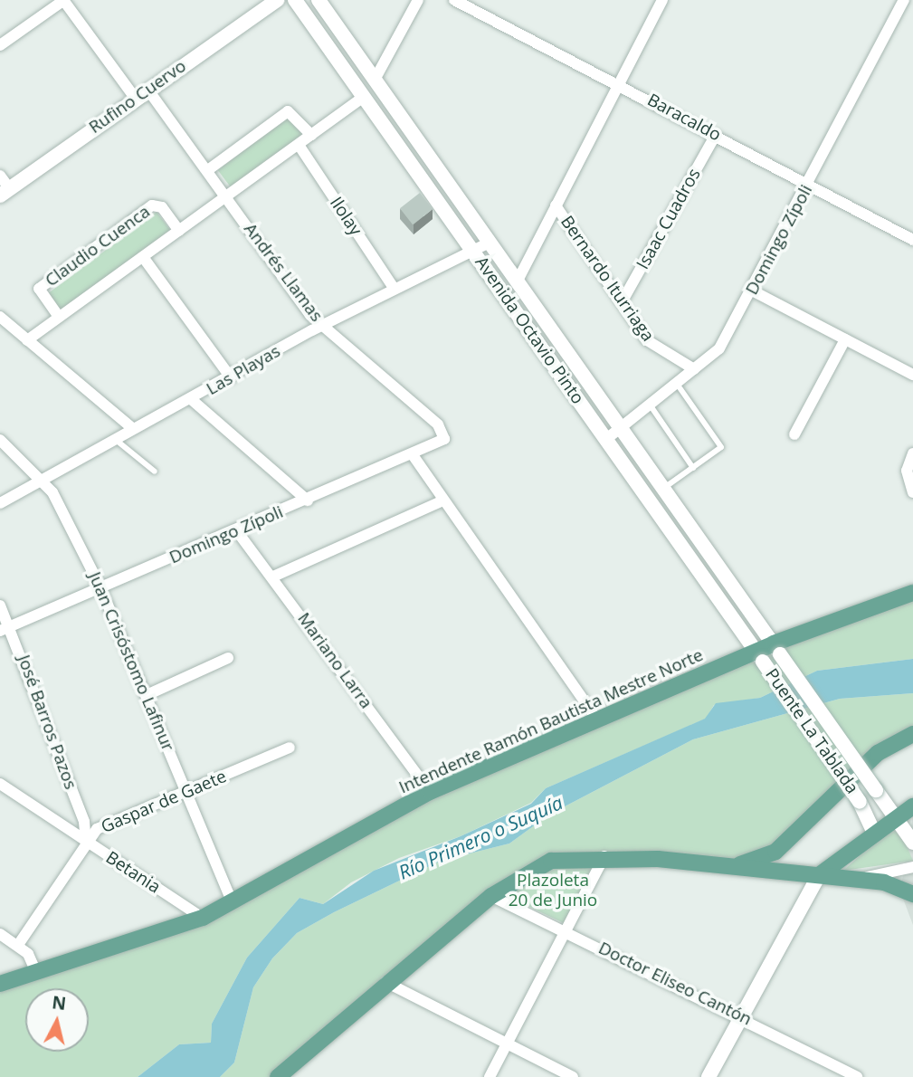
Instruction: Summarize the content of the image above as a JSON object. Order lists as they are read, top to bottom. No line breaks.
{"streets":{"main road":["Rufino Cuervo","Avenida Octavio Pinto","Intendente Ramón Bautista Mestre Norte","Puente La Tablada"],"street":["Baracaldo","Ilolay","Isaac Cuadros","Domingo Zípoli","Claudio Cuenca","Andrés Llamas","Bernardo Iturriaga","Las Playas","Mariano Larra","Juan Crisóstomo Lafinur","José Barros Pazos","Gaspar de Gaete","Betania","Doctor Eliseo Cantón"]},"crossings":[["Rufino Cuervo","Andrés Llamas"],["Baracaldo","Isaac Cuadros"],["Baracaldo","Domingo Zípoli"],["Ilolay","Claudio Cuenca"],["Ilolay","Las Playas"],["Isaac Cuadros","Bernardo Iturriaga"],["Domingo Zípoli","Andrés Llamas"],["Domingo Zípoli","Bernardo Iturriaga"],["Domingo Zípoli","Avenida Octavio Pinto"],["Domingo Zípoli","Mariano Larra"],["Domingo Zípoli","Juan Crisóstomo Lafinur"],["Domingo Zípoli","José Barros Pazos"],["Claudio Cuenca","Andrés Llamas"],["Claudio Cuenca","Avenida Octavio Pinto"],["Andrés Llamas","Las Playas"],["Avenida Octavio Pinto","Las Playas"],["Avenida Octavio Pinto","Intendente Ramón Bautista Mestre Norte"],["Avenida Octavio Pinto","Puente La Tablada"],["Las Playas","Juan Crisóstomo Lafinur"],["Mariano Larra","Intendente Ramón Bautista Mestre Norte"],["Juan Crisóstomo Lafinur","Intendente Ramón Bautista Mestre Norte"],["Juan Crisóstomo Lafinur","Gaspar de Gaete"],["Intendente Ramón Bautista Mestre Norte","Puente La Tablada"],["Intendente Ramón Bautista Mestre Norte","Betania"],["José Barros Pazos","Gaspar de Gaete"],["José Barros Pazos","Betania"],["Gaspar de Gaete","Betania"]],"water":["Río Primero o Suquía"],"parks":["Plazoleta 20 de Junio"],"north":"top"}
